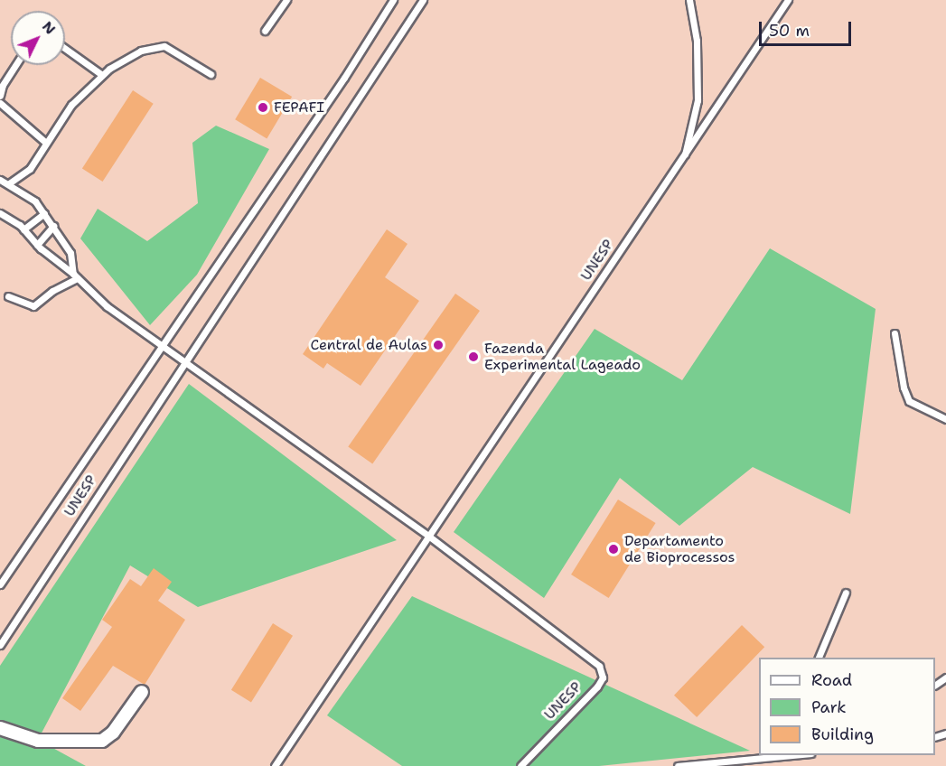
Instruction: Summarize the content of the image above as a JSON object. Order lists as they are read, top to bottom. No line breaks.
{"streets":{"lane":["UNESP"]},"places":["FEPAFI","Central de Aulas","Fazenda Experimental Lageado","Departamento de Bioprocessos"],"legend":["Road","Park","Building"],"scale_bar":"50 m","north":"top right"}
